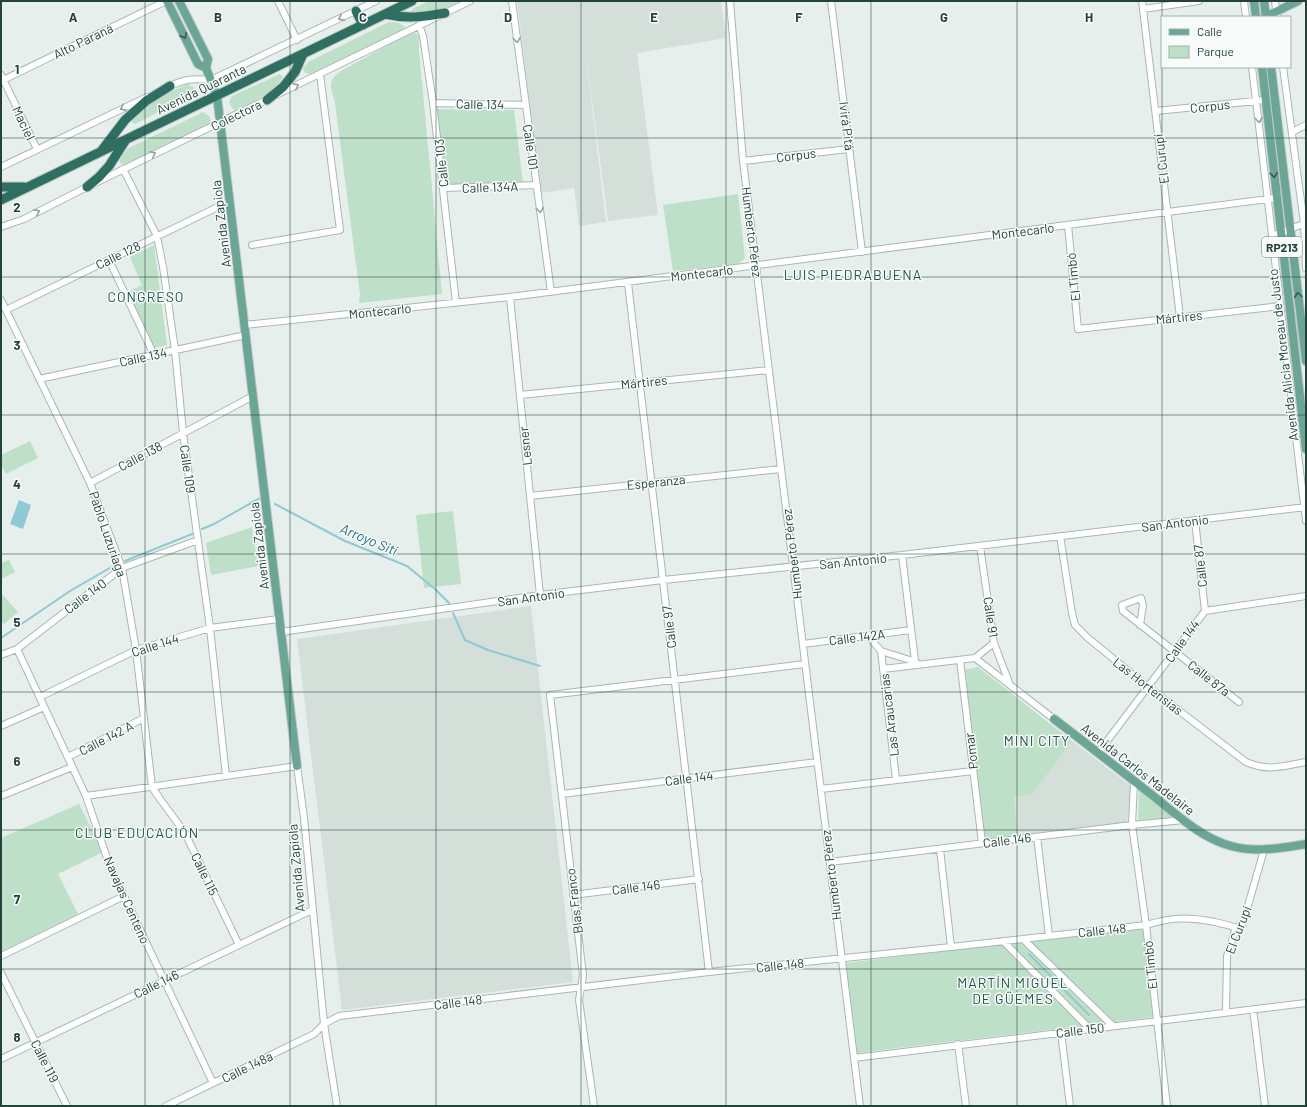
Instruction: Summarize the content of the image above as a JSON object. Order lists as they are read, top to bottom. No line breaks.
{"streets":{"highway":["Avenida Quaranta"],"main road":["Avenida Zapiola","RP213","Avenida Alicia Moreau de Justo","Avenida Carlos Madelaire"],"street":["Alto Paraná","Calle 134","Corpus","Colectora","Maciel","Ivirá Pitá","Calle 101","El Curupí","Calle 103","Calle 134A","Montecarlo","Humberto Pérez","Calle 128","El Timbó","Mártires","Lesner","Calle 138","Calle 109","Esperanza","San Antonio","Pablo Luzuriaga","Calle 87","Calle 140","Calle 91","Calle 97","Calle 142A","Calle 144","Calle 87a","Las Hortensias","Las Araucarias","Calle 142 A","Pomar","Calle 146","Calle 115","Navajas Centeno","Blas Franco","Calle 148","Calle 150","Calle 119","Calle 148a"]},"crossings":[["Alto Paraná","Maciel"],["Alto Paraná","Avenida Zapiola"],["Avenida Quaranta","Avenida Zapiola"],["Calle 134","Calle 101"],["Calle 134","Calle 103"],["Calle 134","Avenida Zapiola"],["Calle 134","Calle 109"],["Calle 134","Pablo Luzuriaga"],["Corpus","Ivirá Pitá"],["Corpus","El Curupí"],["Corpus","Humberto Pérez"],["Corpus","Avenida Alicia Moreau de Justo"],["Colectora","Calle 103"],["Colectora","Avenida Zapiola"],["Colectora","Calle 109"],["Ivirá Pitá","Montecarlo"],["Calle 101","Calle 134A"],["Calle 101","Montecarlo"],["El Curupí","Montecarlo"],["El Curupí","Mártires"],["El Curupí","Avenida Carlos Madelaire"],["El Curupí","Calle 148"],["El Curupí","Calle 150"],["Calle 103","Calle 134A"],["Calle 103","Montecarlo"],["Avenida Zapiola","Montecarlo"],["Avenida Zapiola","Calle 128"],["Avenida Zapiola","Calle 138"],["Avenida Zapiola","San Antonio"],["Avenida Zapiola","Calle 144"],["Avenida Zapiola","Calle 146"],["Avenida Zapiola","Calle 148"],["Avenida Zapiola","Calle 148a"],["Montecarlo","Humberto Pérez"],["Montecarlo","El Timbó"],["Montecarlo","Avenida Alicia Moreau de Justo"],["Montecarlo","Lesner"],["Montecarlo","Calle 97"],["Humberto Pérez","Mártires"],["Humberto Pérez","Esperanza"],["Humberto Pérez","San Antonio"],["Humberto Pérez","Calle 142A"],["Humberto Pérez","Calle 144"],["Humberto Pérez","Calle 146"],["Humberto Pérez","Calle 148"],["Humberto Pérez","Calle 150"],["Calle 128","Calle 109"],["Calle 128","Pablo Luzuriaga"],["El Timbó","Mártires"],["El Timbó","Calle 146"],["El Timbó","Calle 148"],["El Timbó","Calle 150"],["Mártires","Lesner"],["Mártires","Calle 97"],["Lesner","Esperanza"],["Lesner","San Antonio"],["Calle 138","Calle 109"],["Calle 138","Pablo Luzuriaga"],["Calle 109","Calle 140"],["Calle 109","Calle 144"],["Esperanza","Calle 97"],["San Antonio","Calle 87"],["San Antonio","Calle 91"],["San Antonio","Calle 97"],["San Antonio","Las Hortensias"],["Pablo Luzuriaga","Calle 140"],["Pablo Luzuriaga","Calle 144"],["Pablo Luzuriaga","Calle 142 A"],["Pablo Luzuriaga","Calle 115"],["Calle 87","Calle 144"],["Calle 140","Navajas Centeno"],["Calle 91","Avenida Carlos Madelaire"],["Calle 97","Calle 144"],["Calle 97","Calle 146"],["Calle 97","Blas Franco"],["Calle 97","Calle 148"],["Calle 144","Calle 87a"],["Calle 144","Las Hortensias"],["Calle 144","Avenida Carlos Madelaire"],["Calle 144","Navajas Centeno"],["Calle 144","Blas Franco"],["Calle 142 A","Navajas Centeno"],["Pomar","Calle 146"],["Avenida Carlos Madelaire","Calle 146"],["Calle 146","Calle 115"],["Calle 146","Navajas Centeno"],["Calle 146","Blas Franco"],["Calle 146","Calle 119"],["Navajas Centeno","Calle 148a"],["Blas Franco","Calle 148"],["Calle 148","Calle 148a"]],"one_way":["Calle 101"],"districts":["LUIS PIEDRABUENA","CONGRESO","MINI CITY","CLUB EDUCACIÓN","MARTÍN MIGUEL DE GÜEMES"],"water":["Arroyo Sití"],"legend":["Calle","Parque"],"grid":{"columns":["A","B","C","D","E","F","G","H"],"rows":["1","2","3","4","5","6","7","8"]}}
